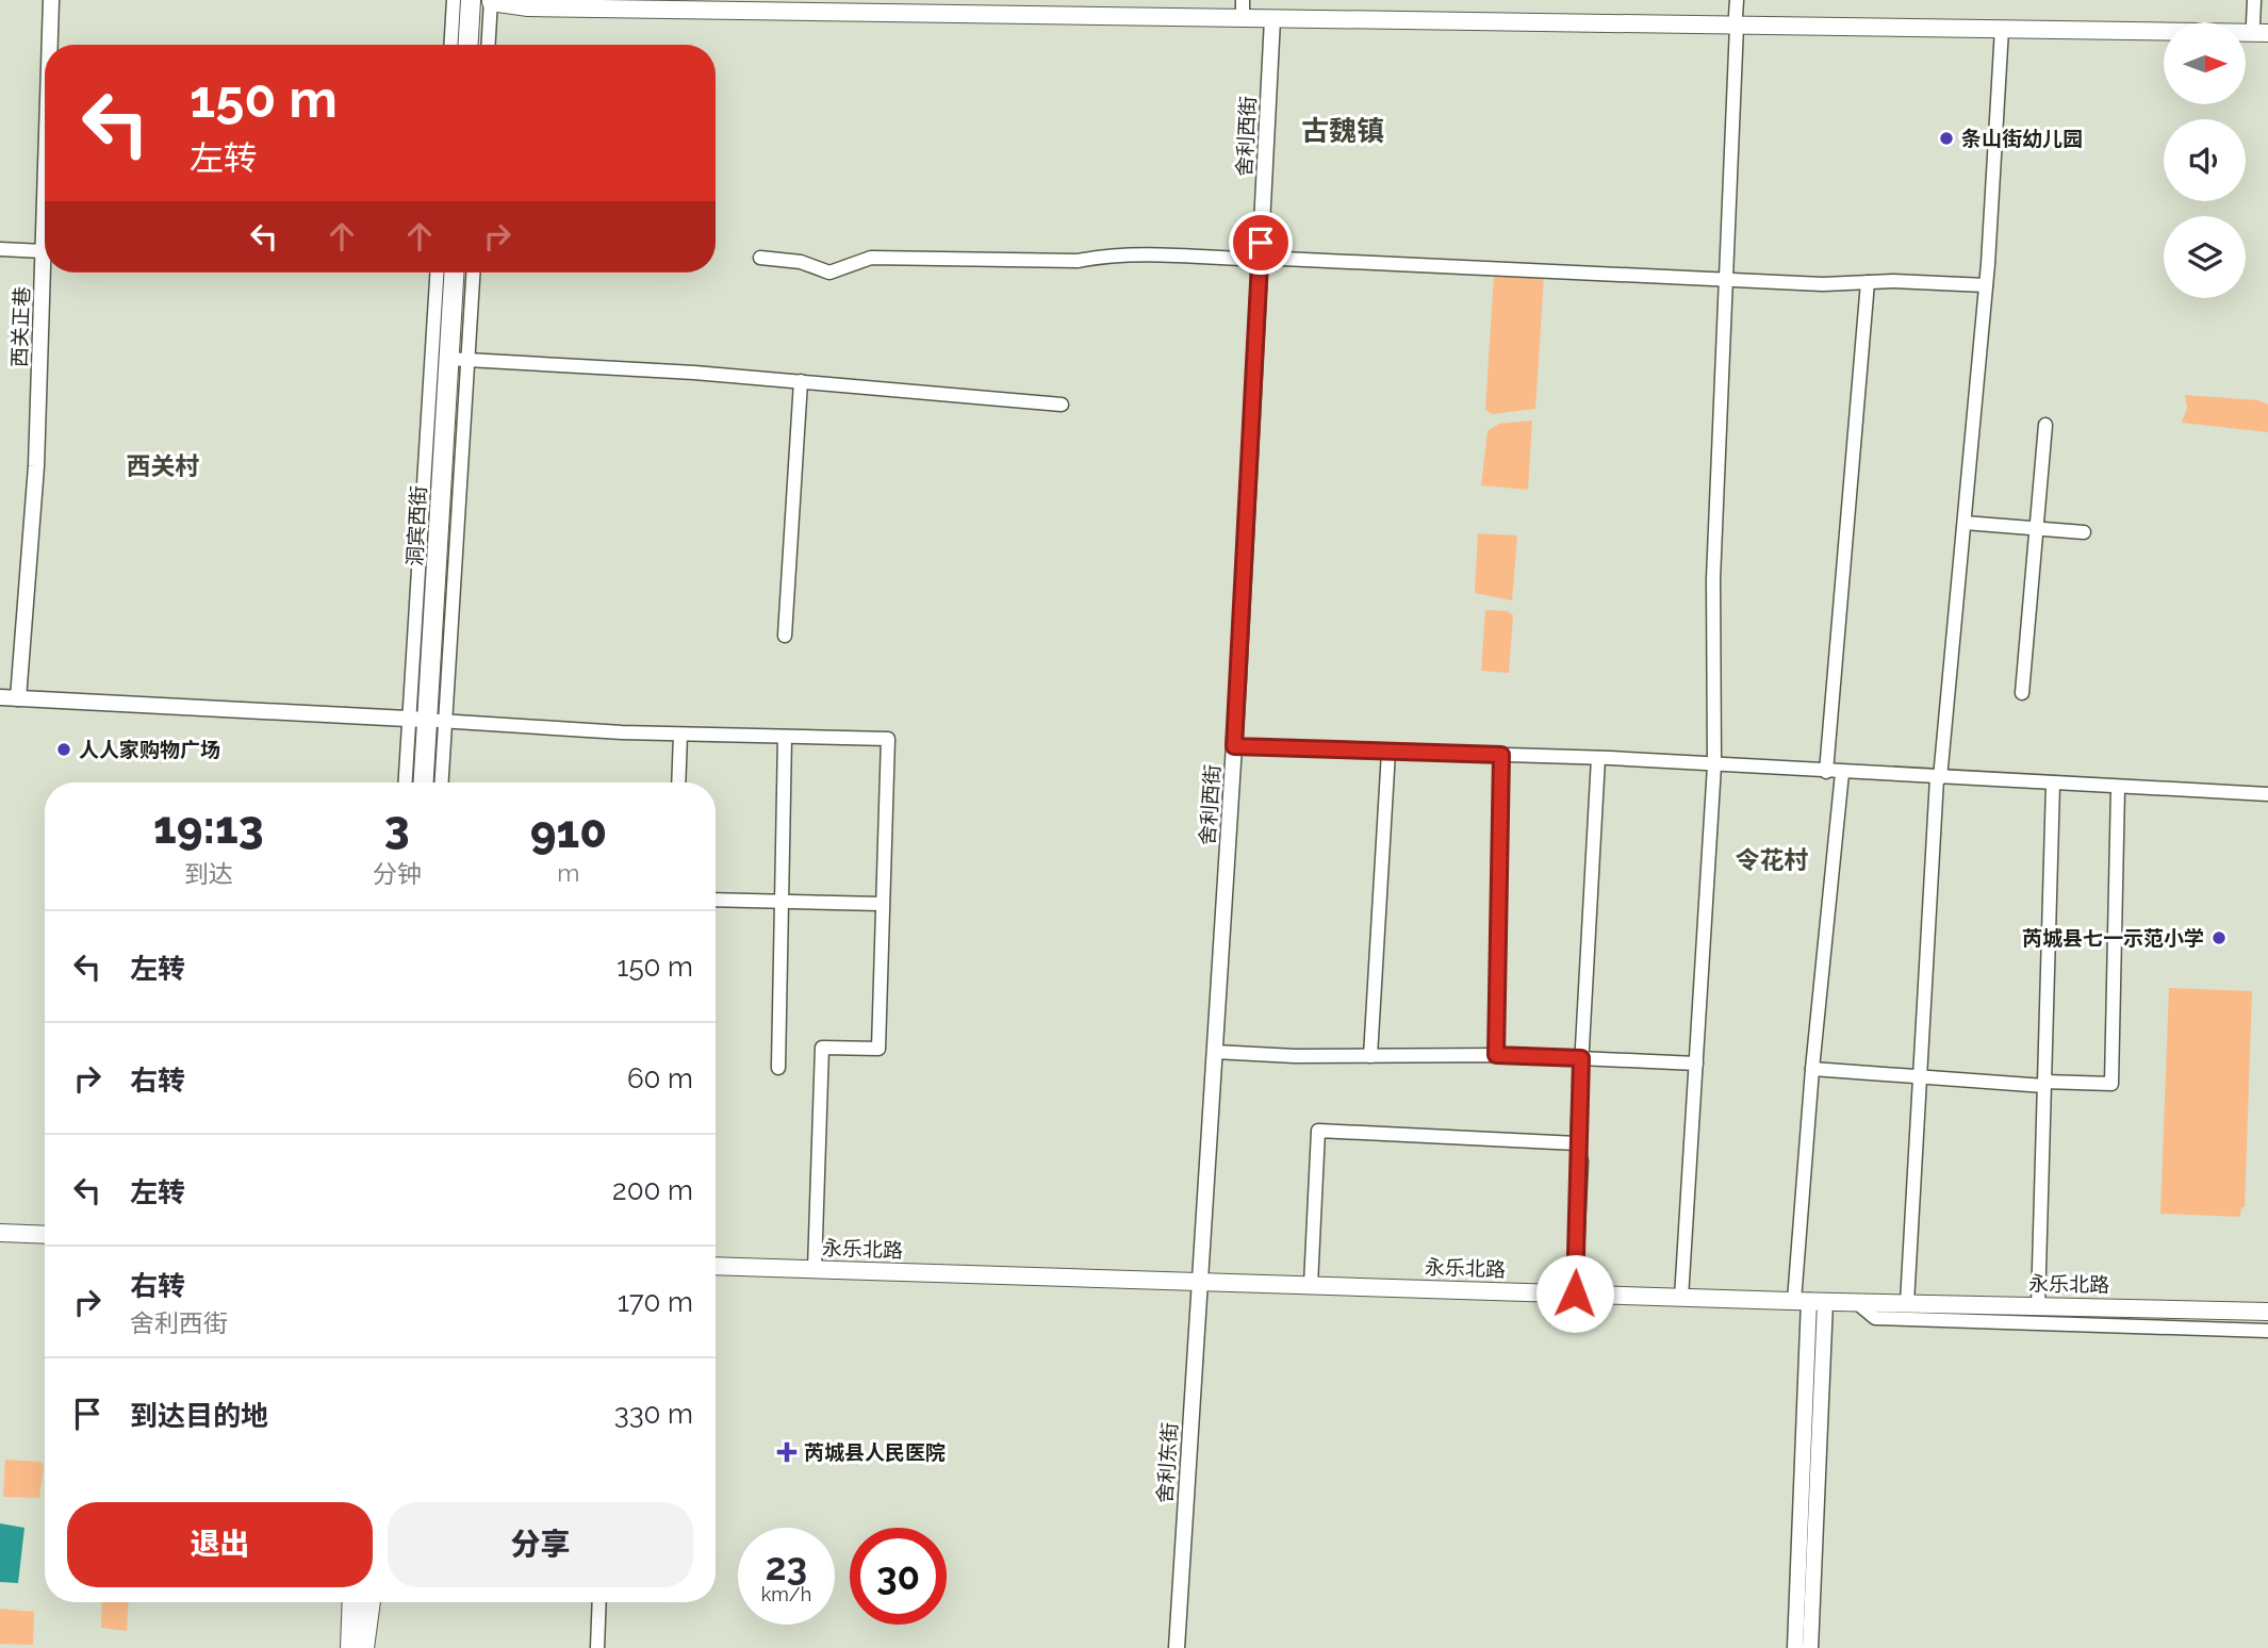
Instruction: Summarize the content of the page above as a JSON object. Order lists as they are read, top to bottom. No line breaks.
{"streets":{"main road":["洞宾西街","永乐北路"],"street":["舍利西街","西关正巷","舍利东街"]},"crossings":[["舍利西街","永乐北路"],["舍利西街","舍利东街"],["永乐北路","舍利东街"]],"districts":["古魏镇","西关村","令花村"],"places":{"other":["条山街幼儿园","人人家购物广场","芮城县七一示范小学"],"health":["芮城县人民医院"]},"north":"right","page":{"turn":["150 m","左转"],"eta":["19:13","到达","3","分钟","910","m"],"list":[{"name":"左转","value":"150 m"},{"name":"右转","value":"60 m"},{"name":"左转","value":"200 m"},{"name":"右转","note":"舍利西街","value":"170 m"},{"name":"到达目的地","value":"330 m"}],"buttons":["退出","分享"],"speed":"23 km/h","limit":"30"}}
